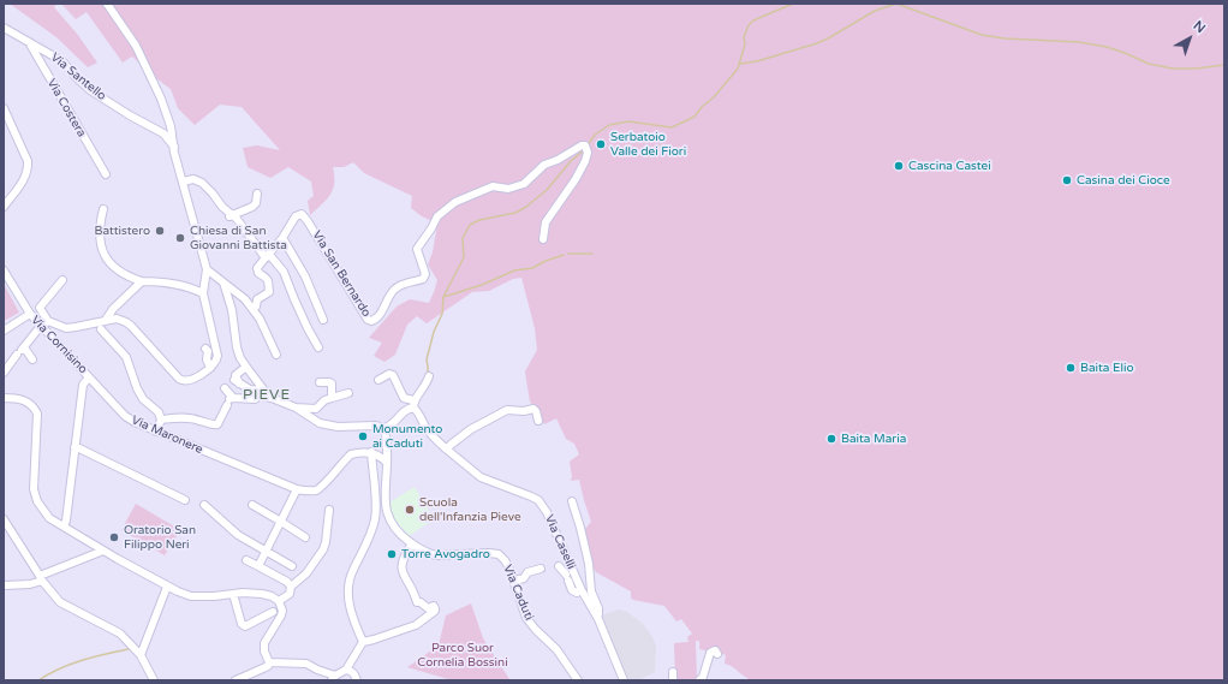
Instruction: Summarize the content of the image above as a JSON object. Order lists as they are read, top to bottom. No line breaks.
{"streets":{"street":["Via Santello","Via Costera","Via San Bernardo","Via Cornisino","Via Maronere","Via Caselli","Via Caduti"]},"crossings":[["Via Santello","Via Costera"],["Via Cornisino","Via Maronere"]],"districts":["PIEVE"],"parks":["Parco Suor Cornelia Bossini"],"places":["Serbatoio Valle dei Fiori","Cascina Castei","Casina dei Cioce","Battistero","Chiesa di San Giovanni Battista","Baita Elio","Monumento ai Caduti","Baita Maria","Scuola dell'Infanzia Pieve","Oratorio San Filippo Neri","Torre Avogadro"],"north":"top right"}
